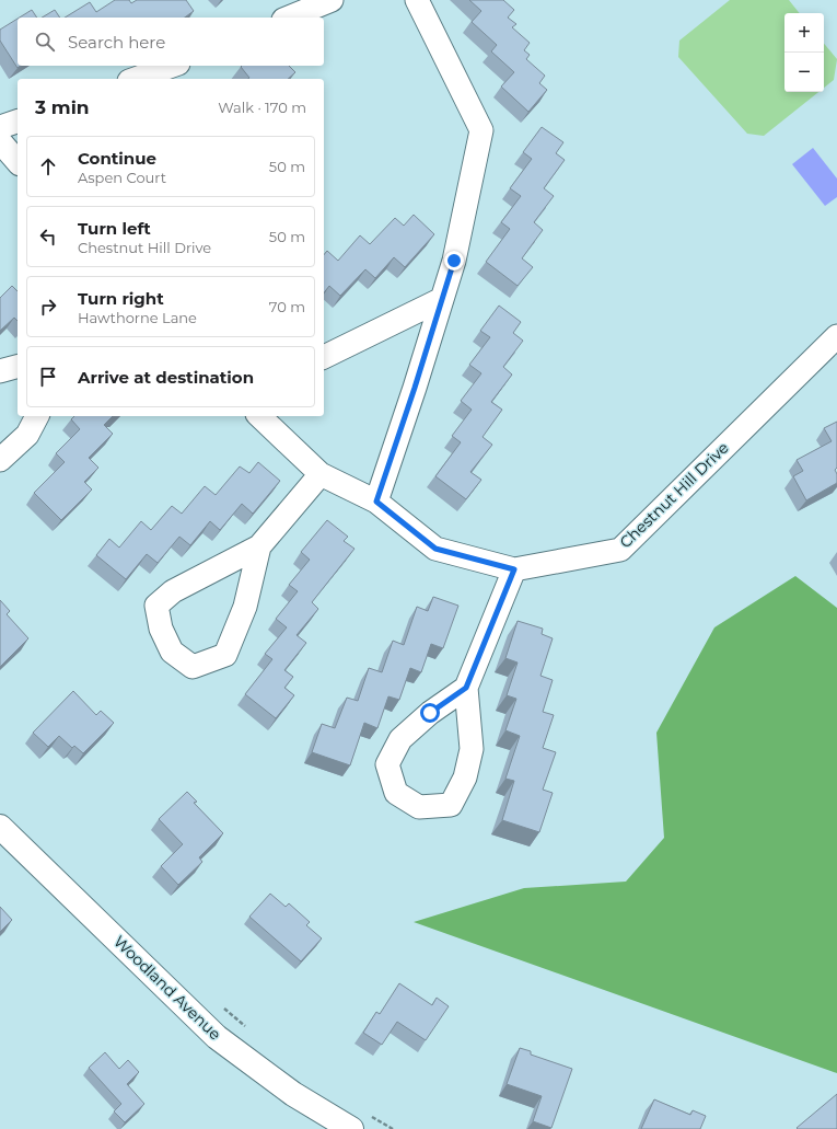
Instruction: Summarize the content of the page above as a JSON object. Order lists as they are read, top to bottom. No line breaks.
{"streets":{"street":["Chestnut Hill Drive","Woodland Avenue"]},"page":{"map_buttons":["+","−"],"search":"Search here","heading":["3 min","Walk · 170 m"],"list":[["Continue","Aspen Court","50 m"],["Turn left","Chestnut Hill Drive","50 m"],["Turn right","Hawthorne Lane","70 m"],"Arrive at destination"]}}
